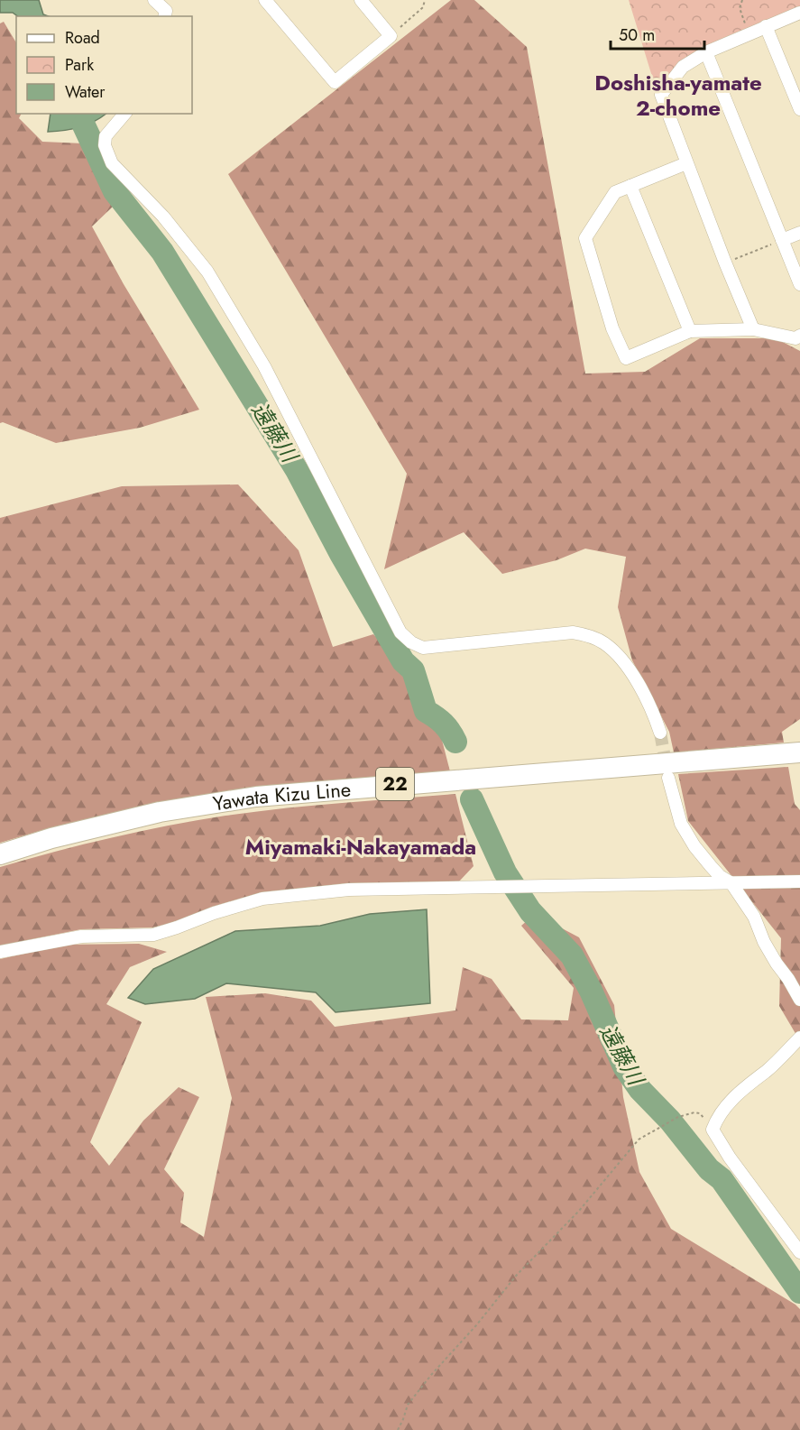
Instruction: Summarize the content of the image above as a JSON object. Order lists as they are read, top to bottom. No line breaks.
{"streets":{"main road":["22","Yawata Kizu Line"]},"districts":["Doshisha-yamate 2-chome","Miyamaki-Nakayamada"],"water":["遠藤川"],"legend":["Road","Park","Water"],"scale_bar":"50 m"}
